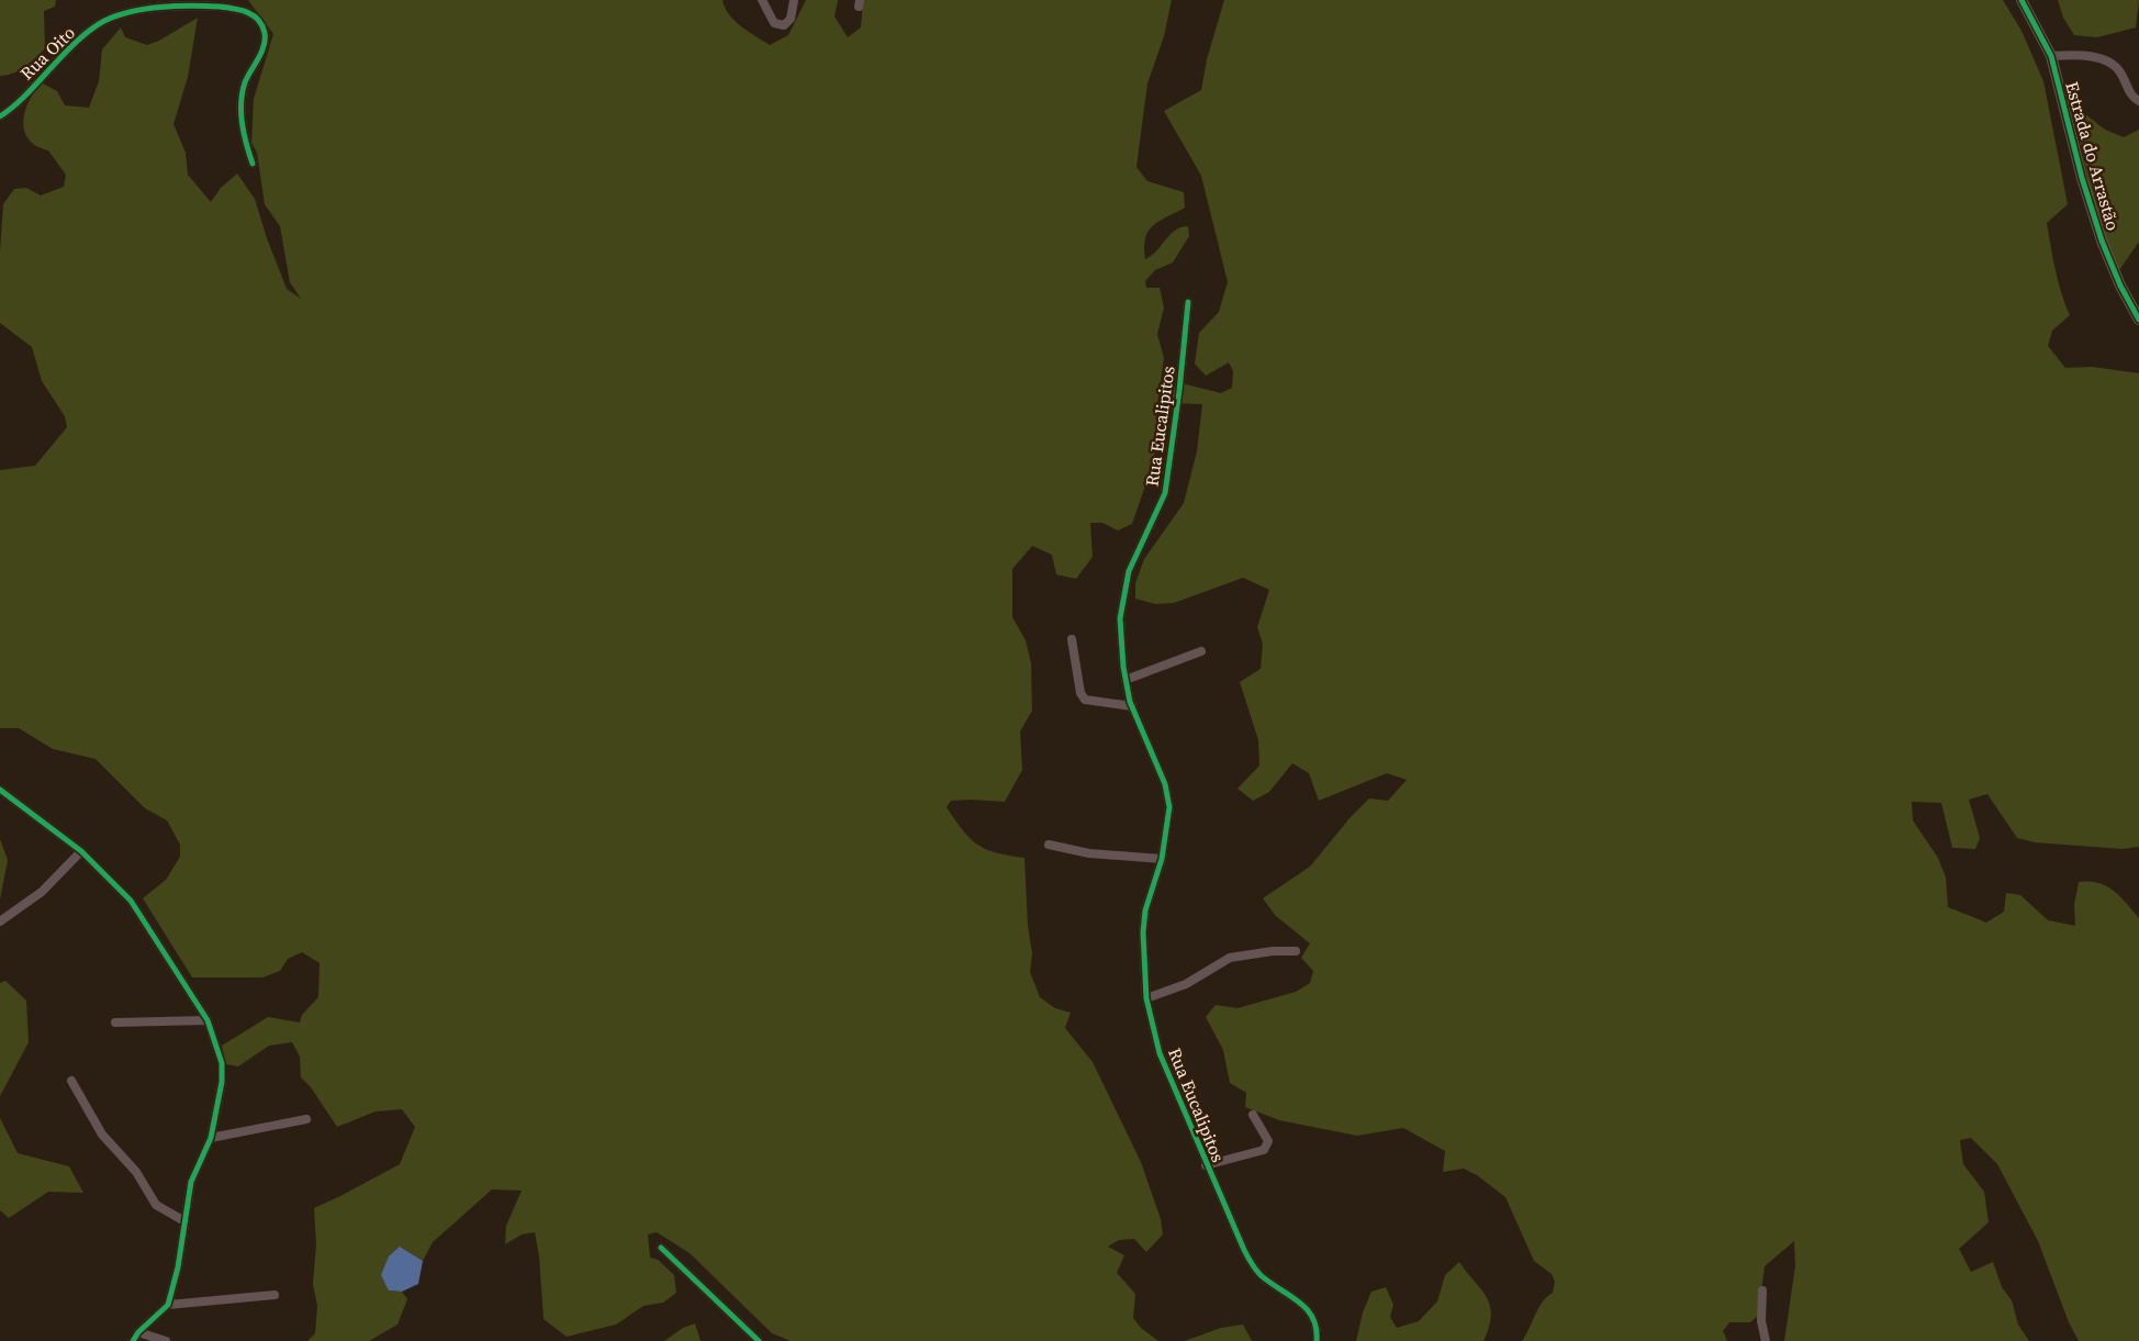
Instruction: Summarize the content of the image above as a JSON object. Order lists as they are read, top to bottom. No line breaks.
{"streets":{"street":["Rua Oito","Estrada do Arrastão","Rua Eucalipitos"]}}
